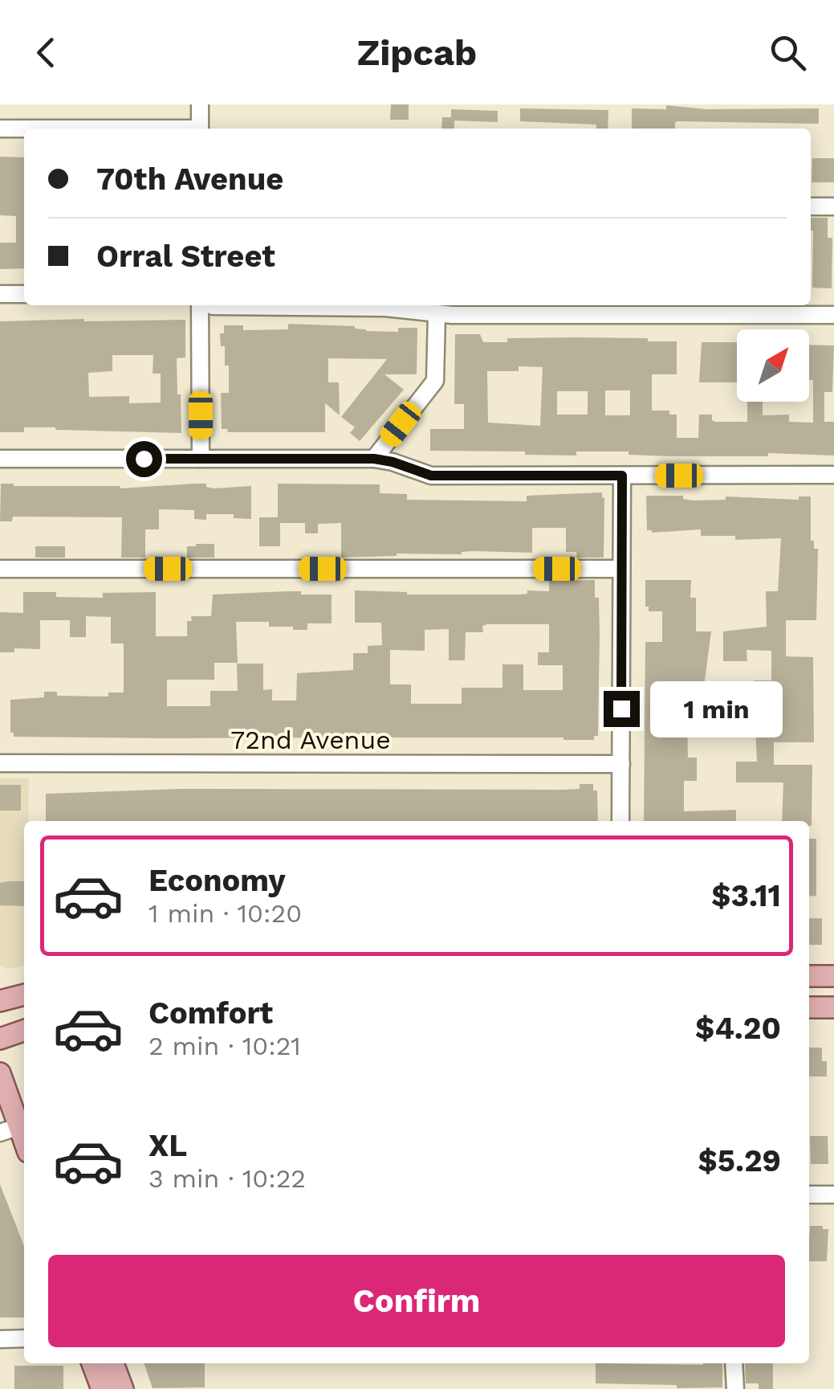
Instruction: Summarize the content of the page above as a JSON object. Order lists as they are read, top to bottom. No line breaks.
{"streets":{"street":["72nd Avenue"]},"north":"top right","page":{"header":"Zipcab","banner":["70th Avenue","Orral Street"],"bubble":"1 min","list":[{"name":"Economy","note":"1 min · 10:20","value":"$3.11"},{"name":"Comfort","note":"2 min · 10:21","value":"$4.20"},{"name":"XL","note":"3 min · 10:22","value":"$5.29"}],"buttons":"Confirm"}}
